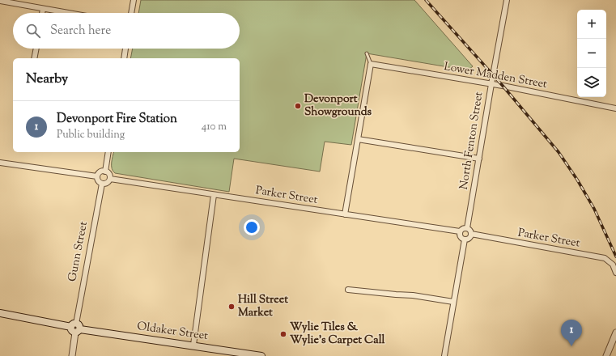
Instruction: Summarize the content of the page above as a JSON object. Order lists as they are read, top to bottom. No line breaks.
{"streets":{"main road":["Oldaker Street"],"street":["Lower Madden Street","North Fenton Street","Parker Street","Gunn Street"]},"crossings":[["Lower Madden Street","North Fenton Street"],["North Fenton Street","Parker Street"],["Parker Street","Gunn Street"]],"places":["Devonport Showgrounds","Hill Street Market","Wylie Tiles & Wylie's Carpet Call"],"page":{"map_buttons":["+","−"],"search":"Search here","heading":"Nearby","list":[{"mark":"1","name":"Devonport Fire Station","note":"Public building","value":"410 m"}],"pins":"1"}}
